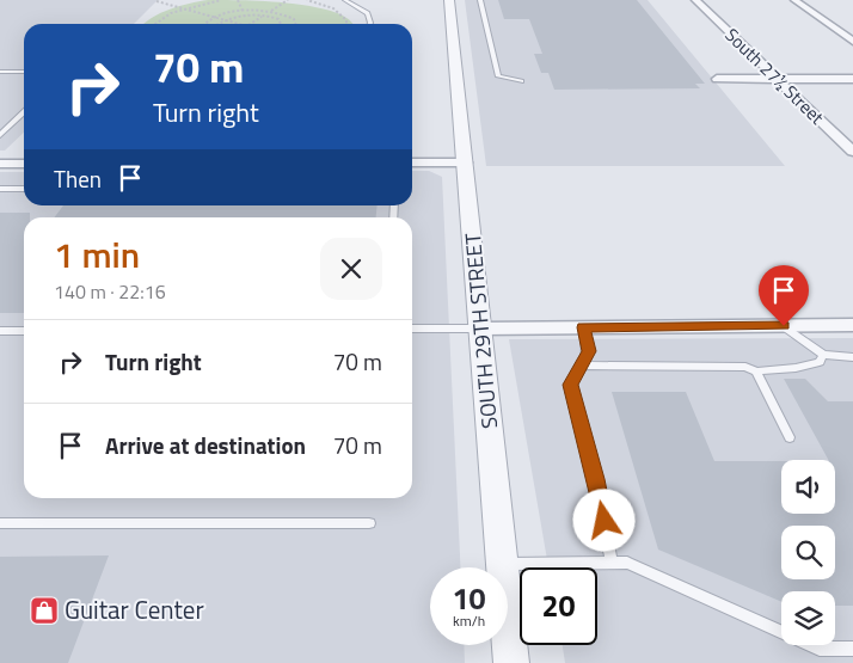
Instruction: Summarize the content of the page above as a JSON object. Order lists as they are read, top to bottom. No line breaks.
{"streets":{"street":["South 27½ Street","SOUTH 29TH STREET"]},"places":{"shop":["Guitar Center"]},"page":{"turn":["70 m","Turn right"],"then":"Then","heading":["1 min","140 m · 22:16"],"list":[{"name":"Turn right","value":"70 m"},{"name":"Arrive at destination","value":"70 m"}],"speed":"10 km/h","limit":"20"}}
